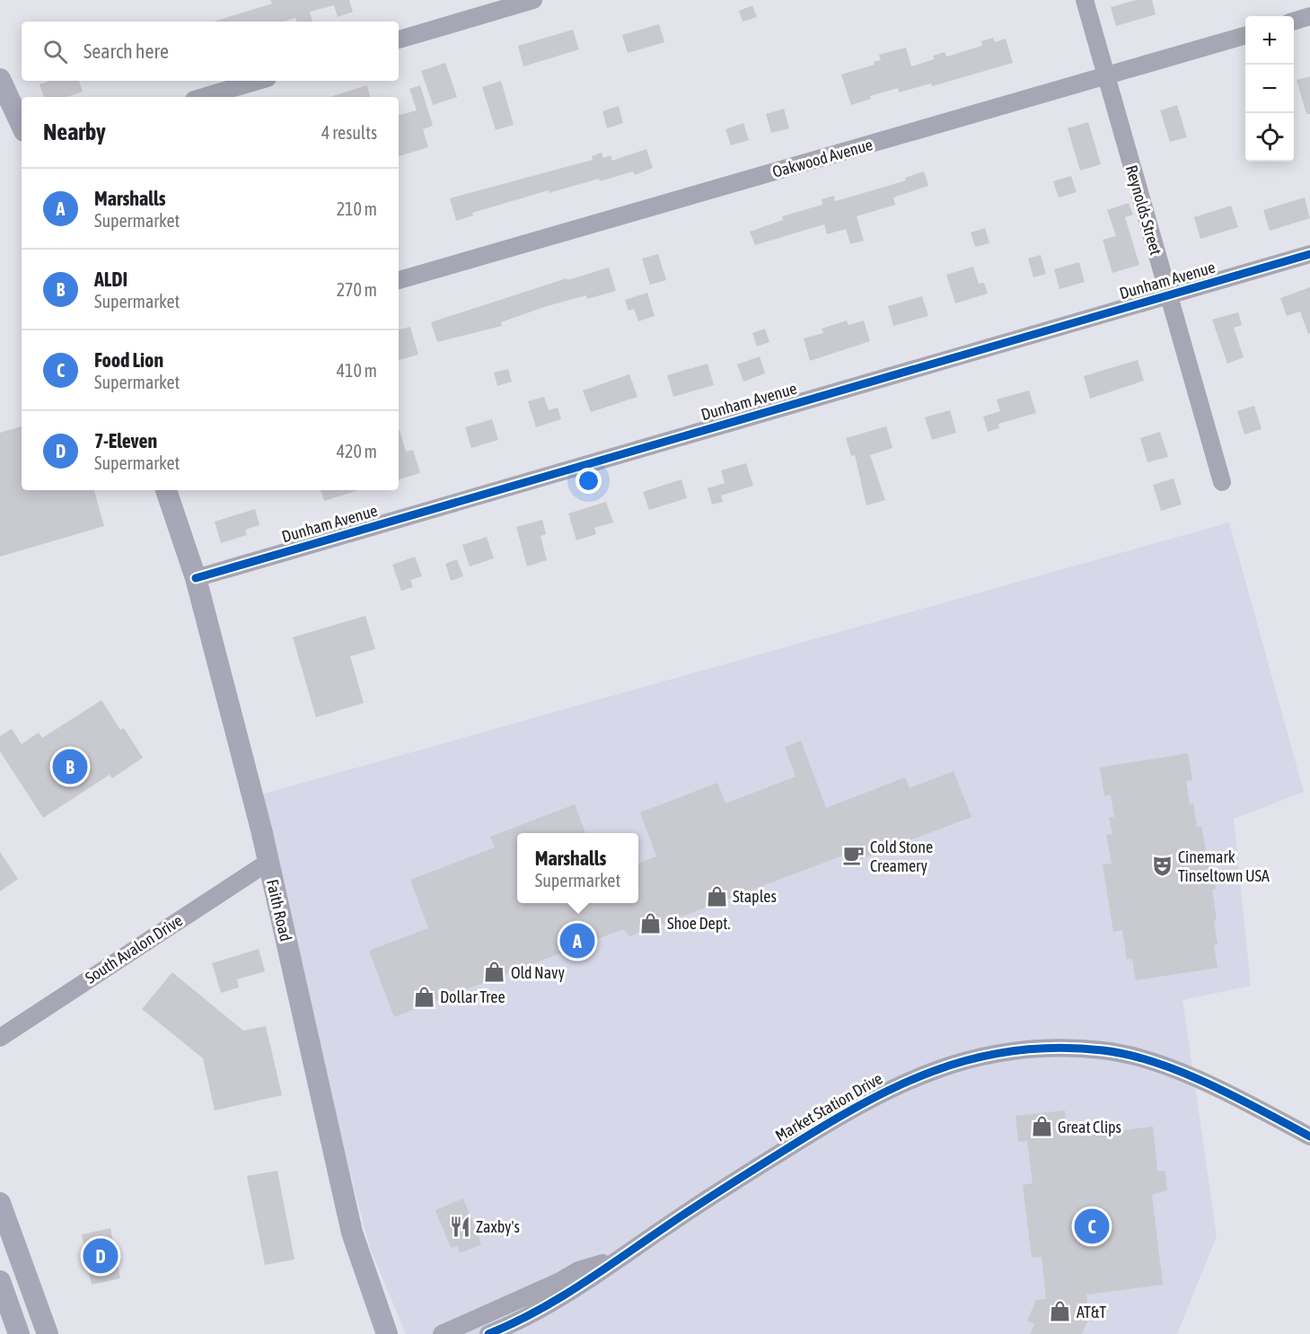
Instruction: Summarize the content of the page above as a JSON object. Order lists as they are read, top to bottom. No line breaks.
{"streets":{"main road":["Faith Road"],"street":["Oakwood Avenue","Reynolds Street","Dunham Avenue","South Avalon Drive","Market Station Drive"]},"crossings":[["Oakwood Avenue","Reynolds Street"],["Reynolds Street","Dunham Avenue"],["Dunham Avenue","Faith Road"],["Faith Road","South Avalon Drive"]],"places":{"cafe":["Cold Stone Creamery"],"theatre":["Cinemark Tinseltown USA"],"shop":["Staples","Shoe Dept.","Old Navy","Dollar Tree","Great Clips","AT&T"],"restaurant":["Zaxby's"]},"page":{"map_buttons":["+","−"],"search":"Search here","heading":["Nearby","4 results"],"list":[{"mark":"A","name":"Marshalls","note":"Supermarket","value":"210 m"},{"mark":"B","name":"ALDI","note":"Supermarket","value":"270 m"},{"mark":"C","name":"Food Lion","note":"Supermarket","value":"410 m"},{"mark":"D","name":"7-Eleven","note":"Supermarket","value":"420 m"}],"pins":["B","A","C","D"],"popup":["Marshalls","Supermarket"]}}
